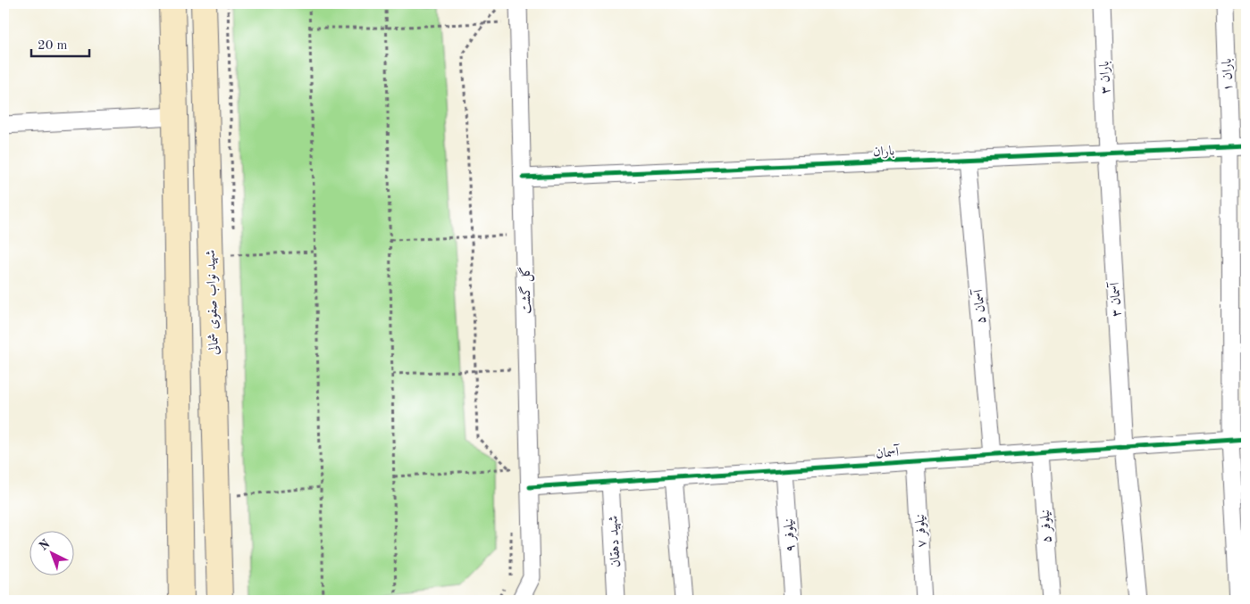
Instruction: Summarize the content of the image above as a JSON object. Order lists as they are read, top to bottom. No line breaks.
{"streets":{"street":["باران ۱","باران ۳","باران","گل گشت","آسمان ۳","شهید نواب صفوی شمالی","آسمان ۵","آسمان","نیلوفر ۵","نیلوفر ۷","نیلوفر ۹","شهید دهقان"]},"crossings":[["باران ۱","باران"],["باران ۱","آسمان"],["باران ۳","باران"],["باران ۳","آسمان ۳"],["باران","گل گشت"],["باران","آسمان ۳"],["باران","آسمان ۵"],["گل گشت","آسمان"],["آسمان ۳","آسمان"],["آسمان ۵","آسمان"],["آسمان","نیلوفر ۵"],["آسمان","نیلوفر ۷"],["آسمان","نیلوفر ۹"],["آسمان","شهید دهقان"]],"scale_bar":"20 m","north":"top left"}
